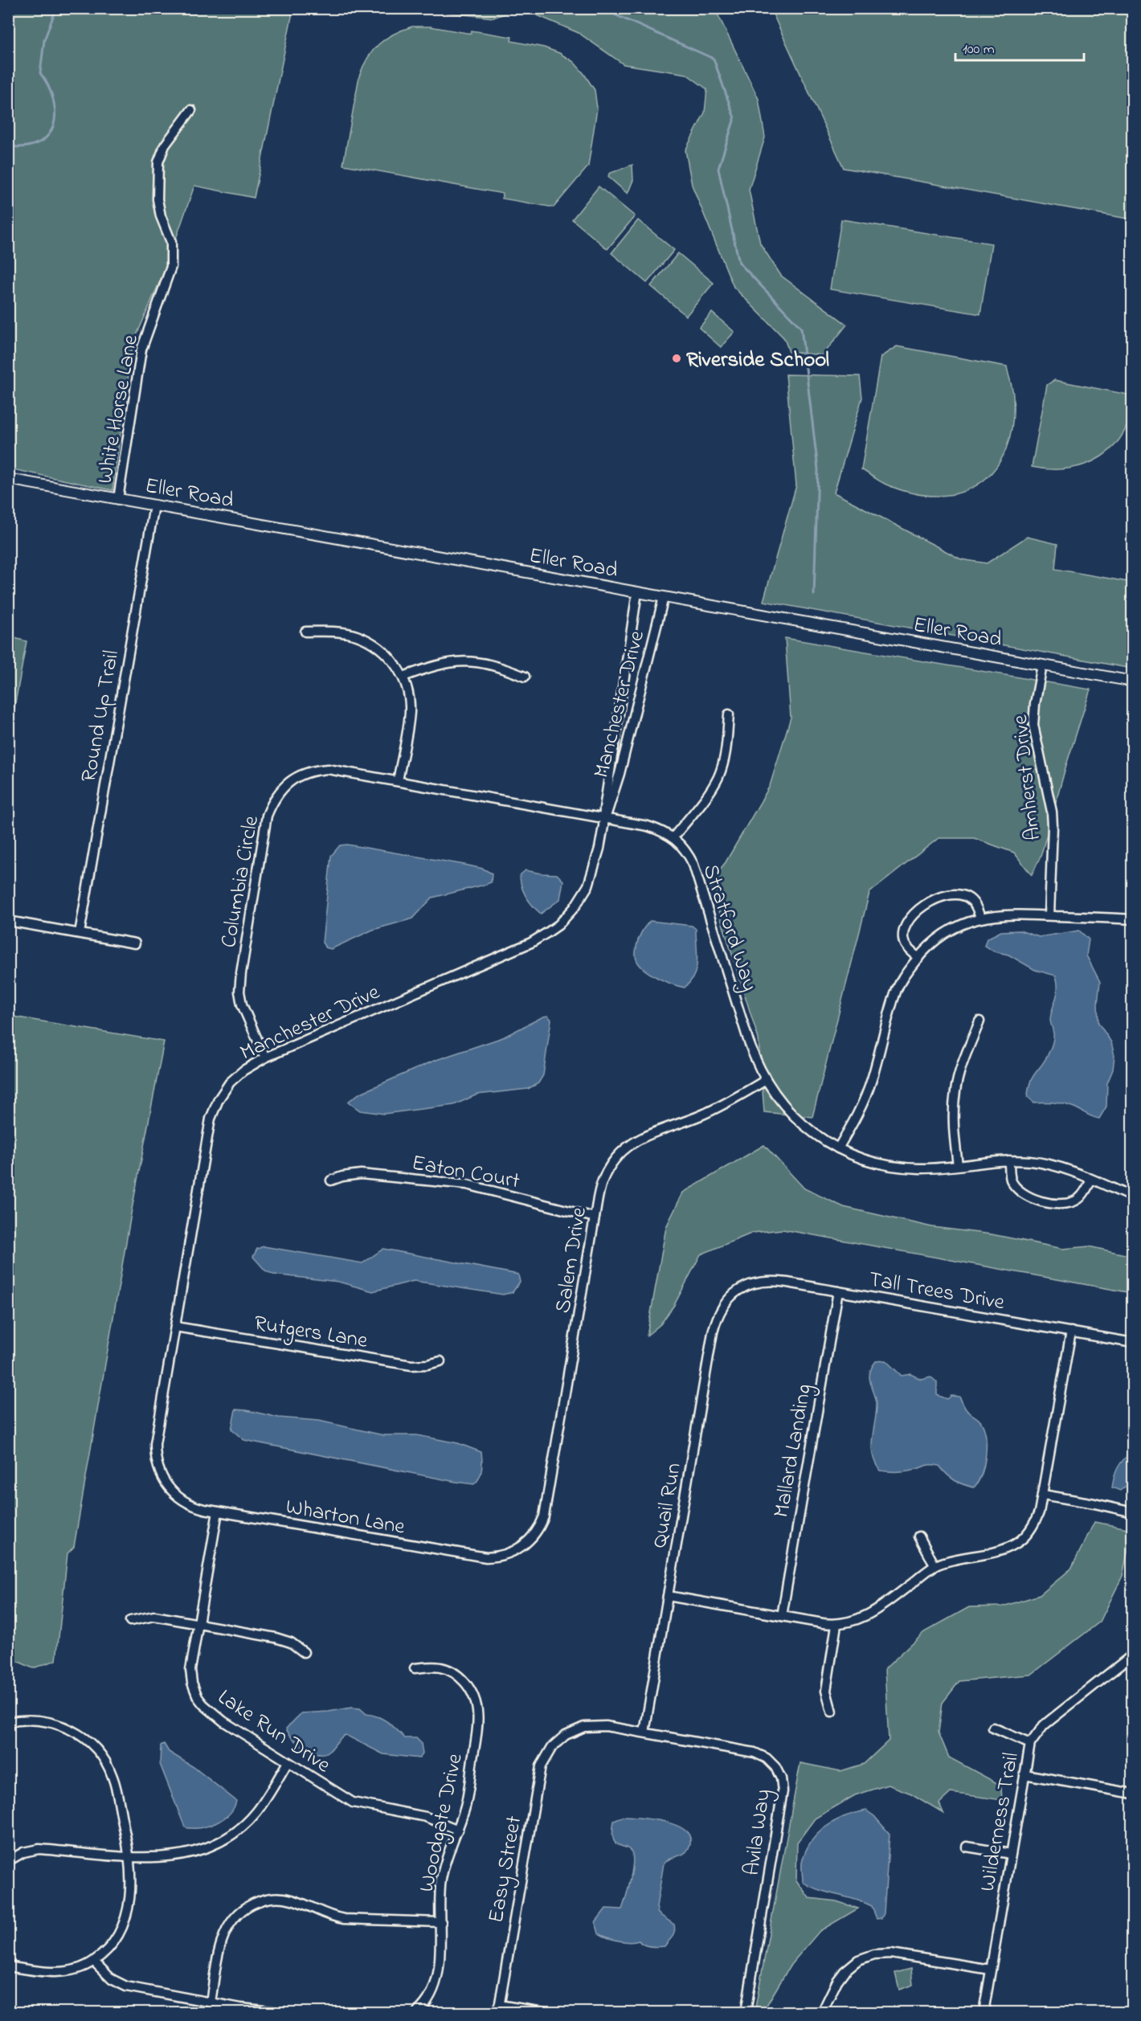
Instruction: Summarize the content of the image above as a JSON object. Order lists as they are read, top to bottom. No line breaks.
{"streets":{"street":["White Horse Lane","Eller Road","Manchester Drive","Round Up Trail","Amherst Drive","Columbia Circle","Stratford Way","Eaton Court","Salem Drive","Tall Trees Drive","Rutgers Lane","Mallard Landing","Quail Run","Wharton Lane","Lake Run Drive","Wilderness Trail","Woodgate Drive","Avila Way","Easy Street"]},"crossings":[["White Horse Lane","Eller Road"],["Eller Road","Manchester Drive"],["Eller Road","Round Up Trail"],["Eller Road","Amherst Drive"],["Manchester Drive","Columbia Circle"],["Manchester Drive","Stratford Way"],["Manchester Drive","Rutgers Lane"],["Manchester Drive","Wharton Lane"],["Columbia Circle","Stratford Way"],["Stratford Way","Salem Drive"],["Eaton Court","Salem Drive"],["Salem Drive","Wharton Lane"],["Tall Trees Drive","Mallard Landing"],["Tall Trees Drive","Quail Run"],["Quail Run","Avila Way"],["Wharton Lane","Lake Run Drive"],["Lake Run Drive","Woodgate Drive"],["Avila Way","Easy Street"]],"places":["Riverside School"],"scale_bar":"100 m"}
